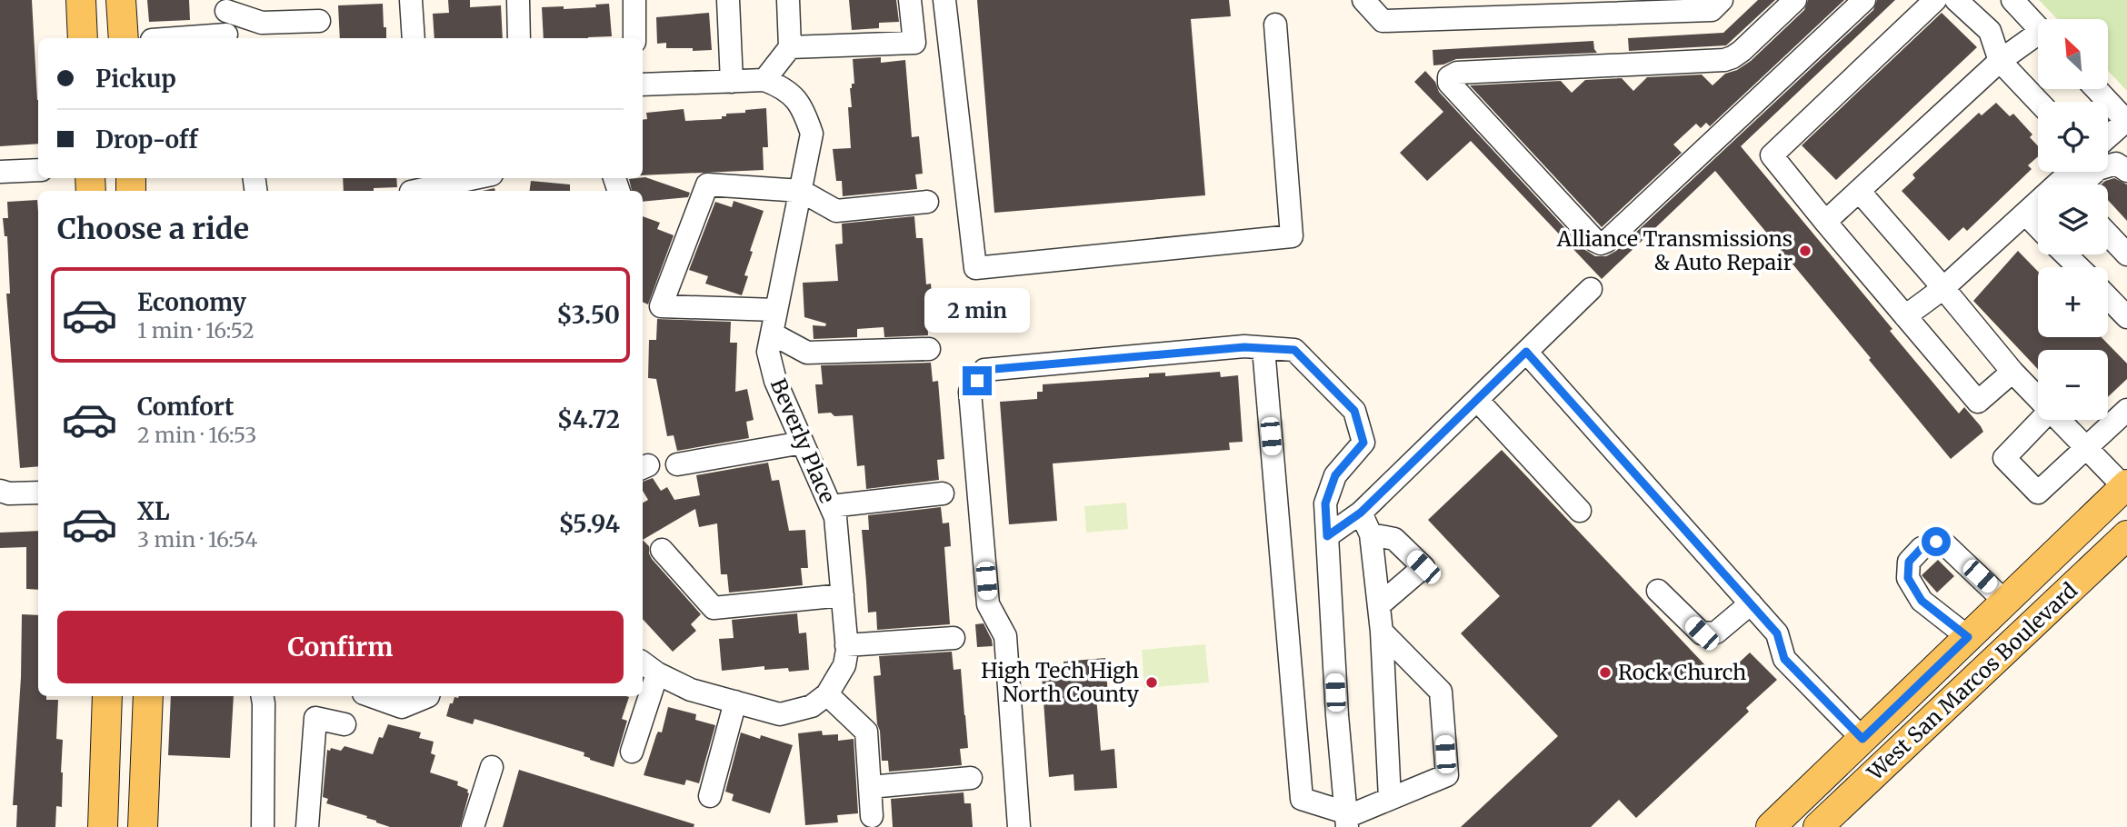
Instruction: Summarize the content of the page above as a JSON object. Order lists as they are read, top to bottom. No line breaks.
{"streets":{"main road":["West San Marcos Boulevard"],"street":["Beverly Place"]},"places":["Alliance Transmissions & Auto Repair","Rock Church","High Tech High North County"],"north":"top left","page":{"map_buttons":["+","−"],"banner":["Pickup","Drop-off"],"heading":"Choose a ride","list":[{"name":"Economy","note":"1 min · 16:52","value":"$3.50"},{"name":"Comfort","note":"2 min · 16:53","value":"$4.72"},{"name":"XL","note":"3 min · 16:54","value":"$5.94"}],"bubble":"2 min","buttons":"Confirm"}}
